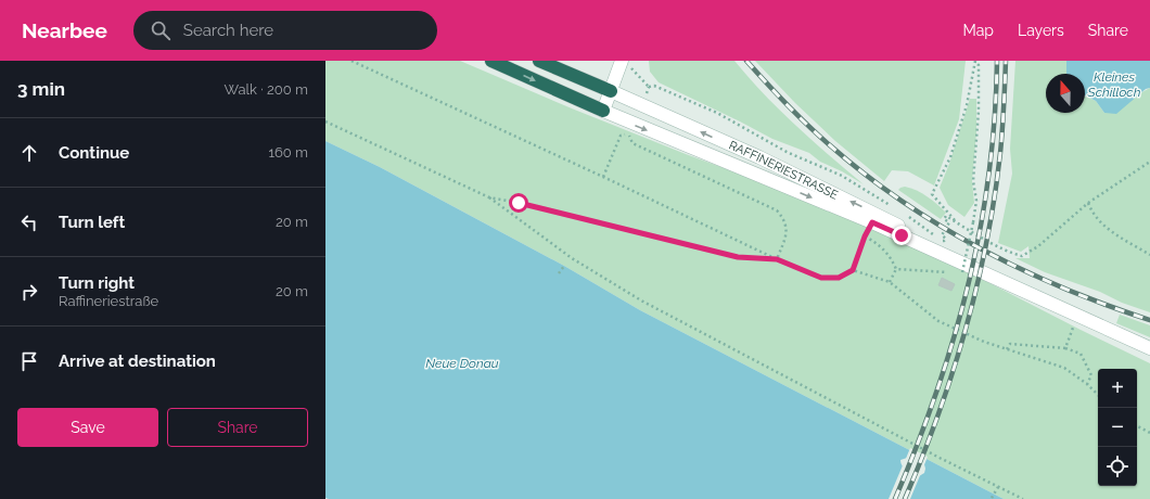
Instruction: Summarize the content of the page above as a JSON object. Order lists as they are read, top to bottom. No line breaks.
{"streets":{"main road":["RAFFINERIESTRASSE"]},"water":["Kleines Schilloch","Neue Donau"],"north":"top","page":{"header":"Nearbee","search":"Search here","nav":["Map","Layers","Share"],"heading":["3 min","Walk · 200 m"],"list":[["Continue","160 m"],["Turn left","20 m"],["Turn right","Raffineriestraße","20 m"],"Arrive at destination"],"map_buttons":["+","−"],"buttons":["Save","Share"]}}
